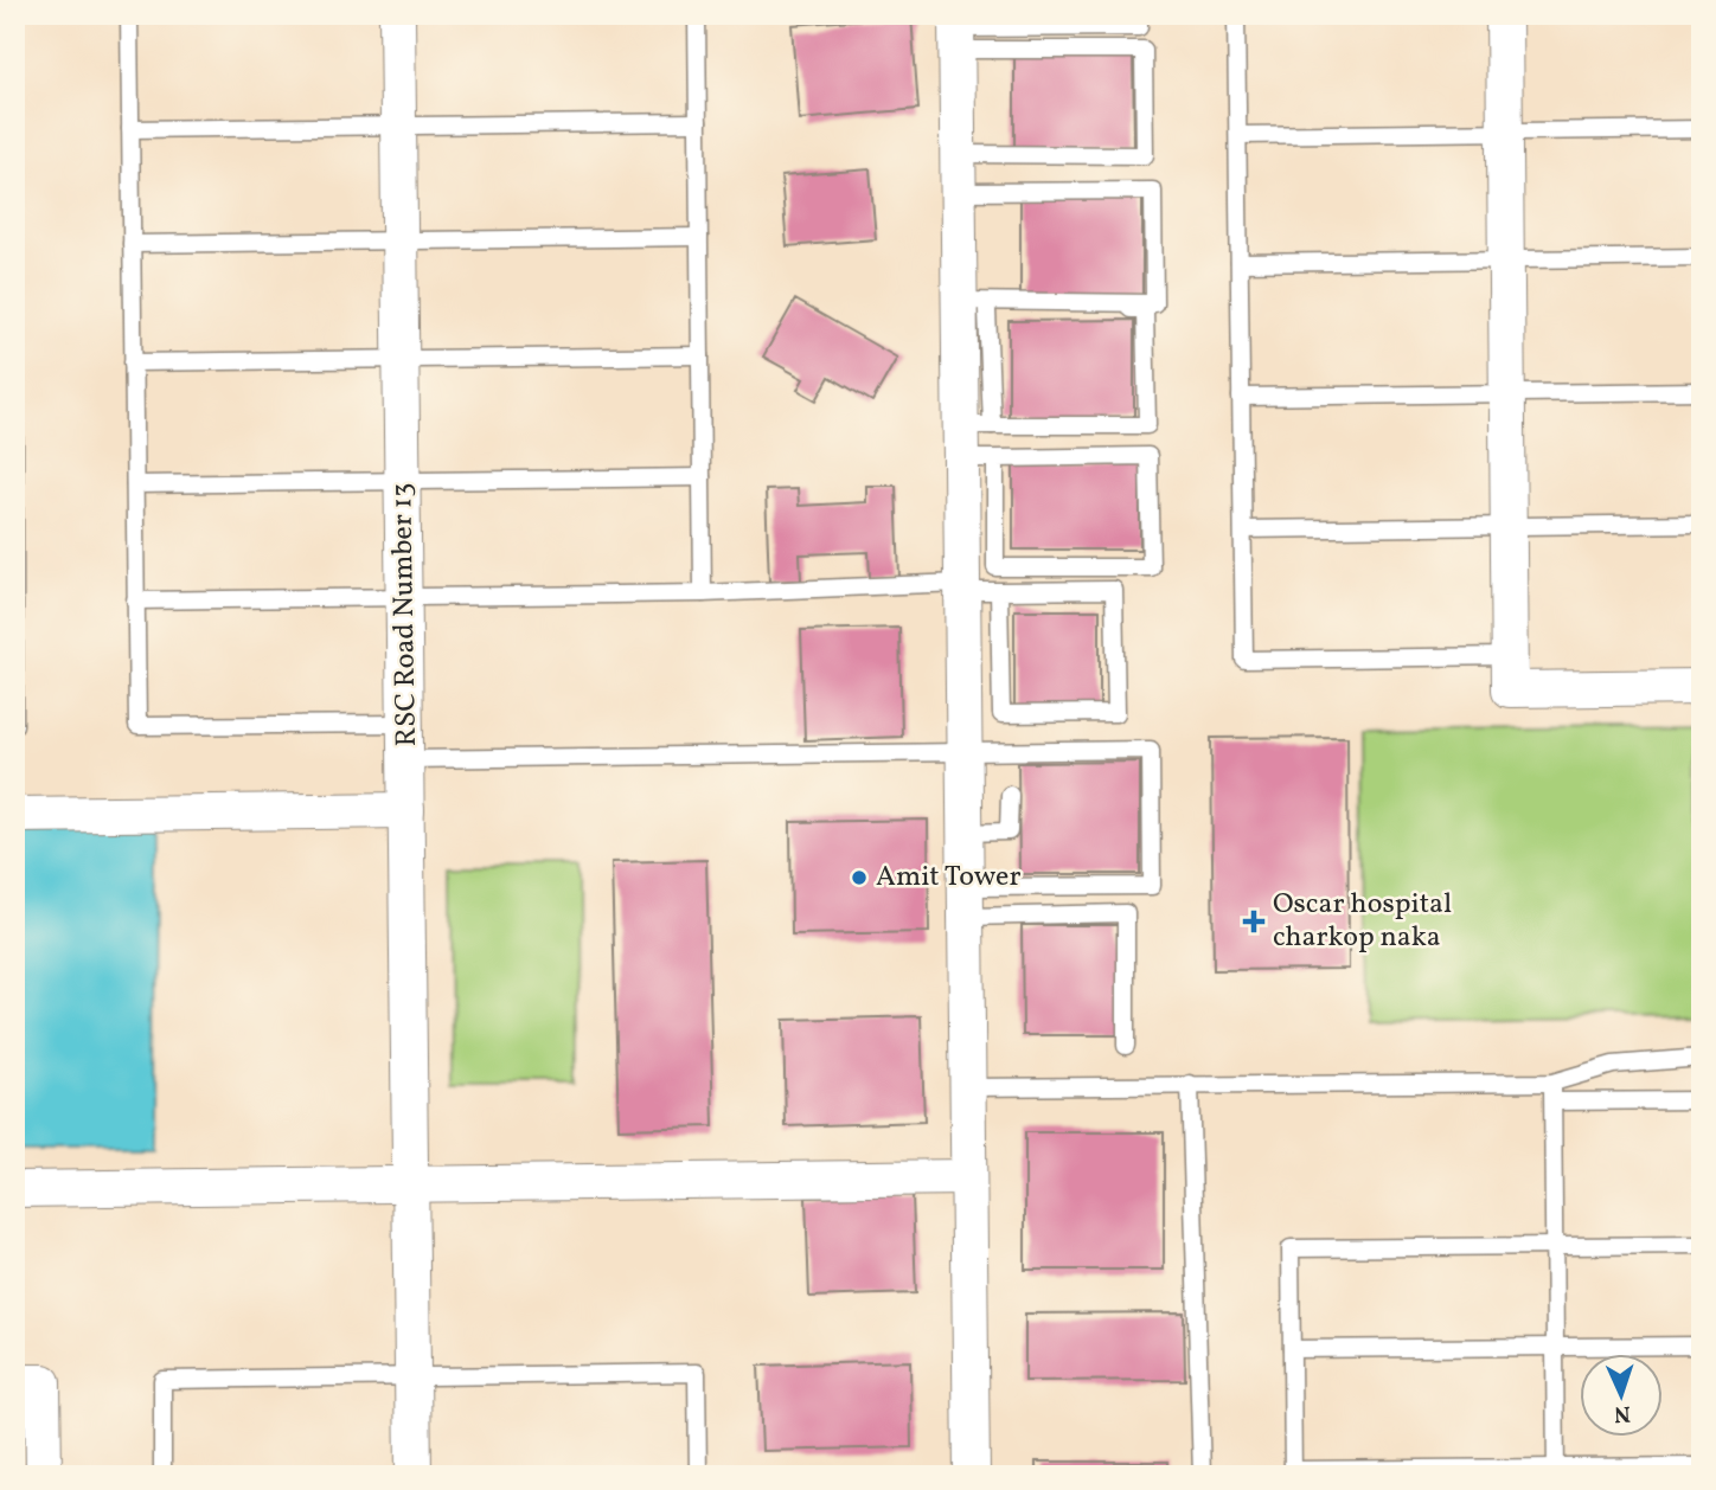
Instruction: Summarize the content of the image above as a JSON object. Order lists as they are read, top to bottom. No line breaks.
{"streets":{"street":["RSC Road Number 13"]},"places":{"other":["Amit Tower"],"health":["Oscar hospital charkop naka"]},"north":"bottom"}
